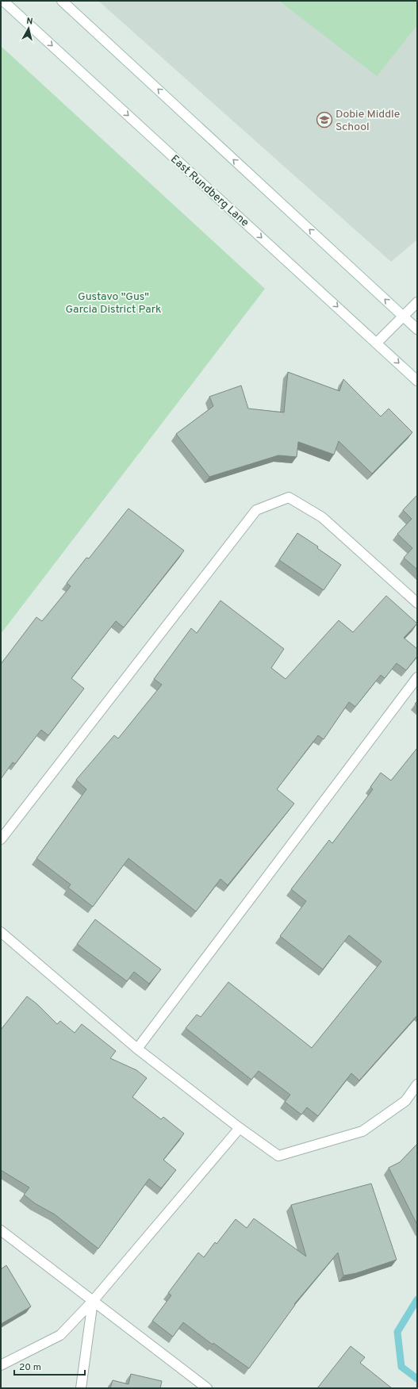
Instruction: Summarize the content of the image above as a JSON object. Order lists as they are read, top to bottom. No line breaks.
{"streets":{"main road":["East Rundberg Lane"]},"parks":["Gustavo \"Gus\" Garcia District Park"],"places":{"school or university":["Dobie Middle School"]},"scale_bar":"20 m","north":"top"}
